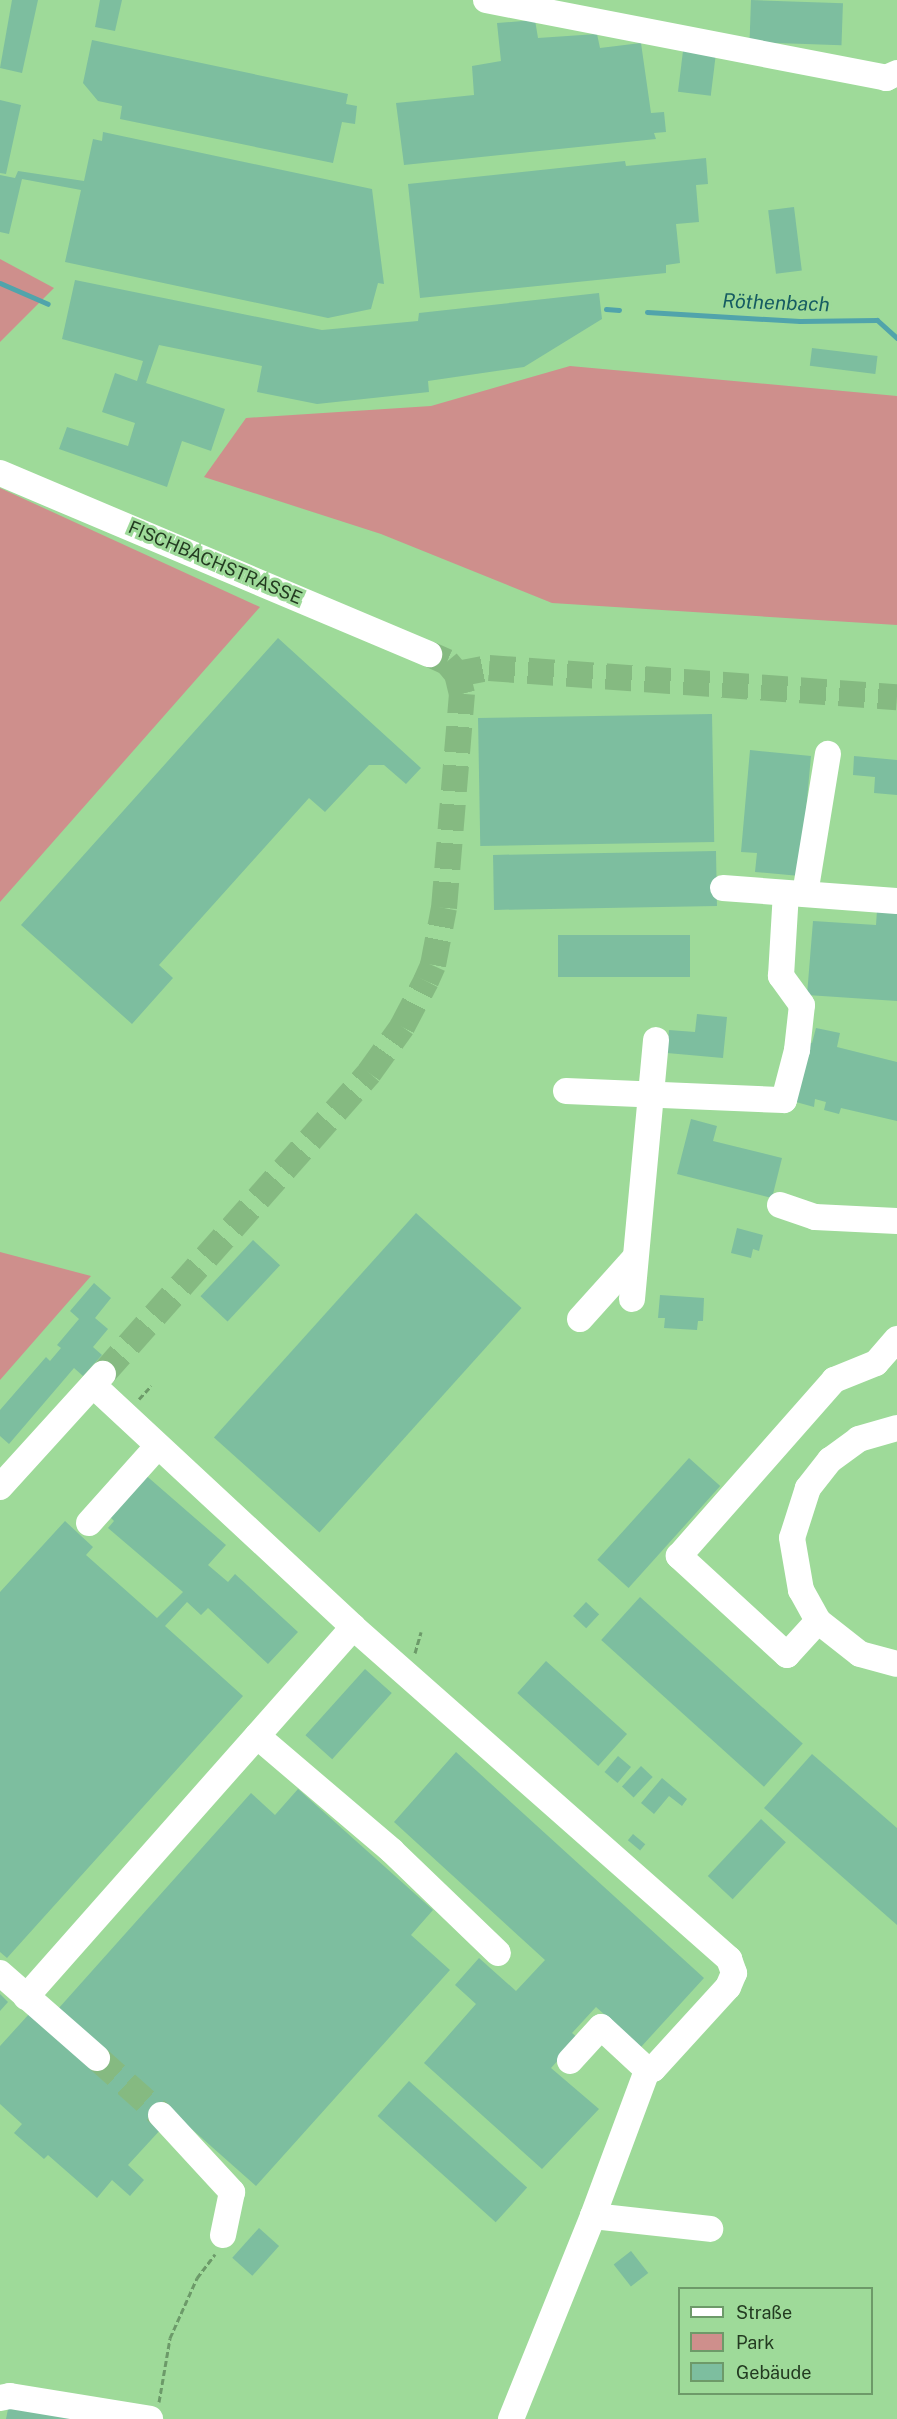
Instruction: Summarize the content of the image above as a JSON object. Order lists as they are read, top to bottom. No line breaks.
{"streets":{"street":["FISCHBACHSTRASSE"]},"water":["Röthenbach"],"legend":["Straße","Park","Gebäude"]}
